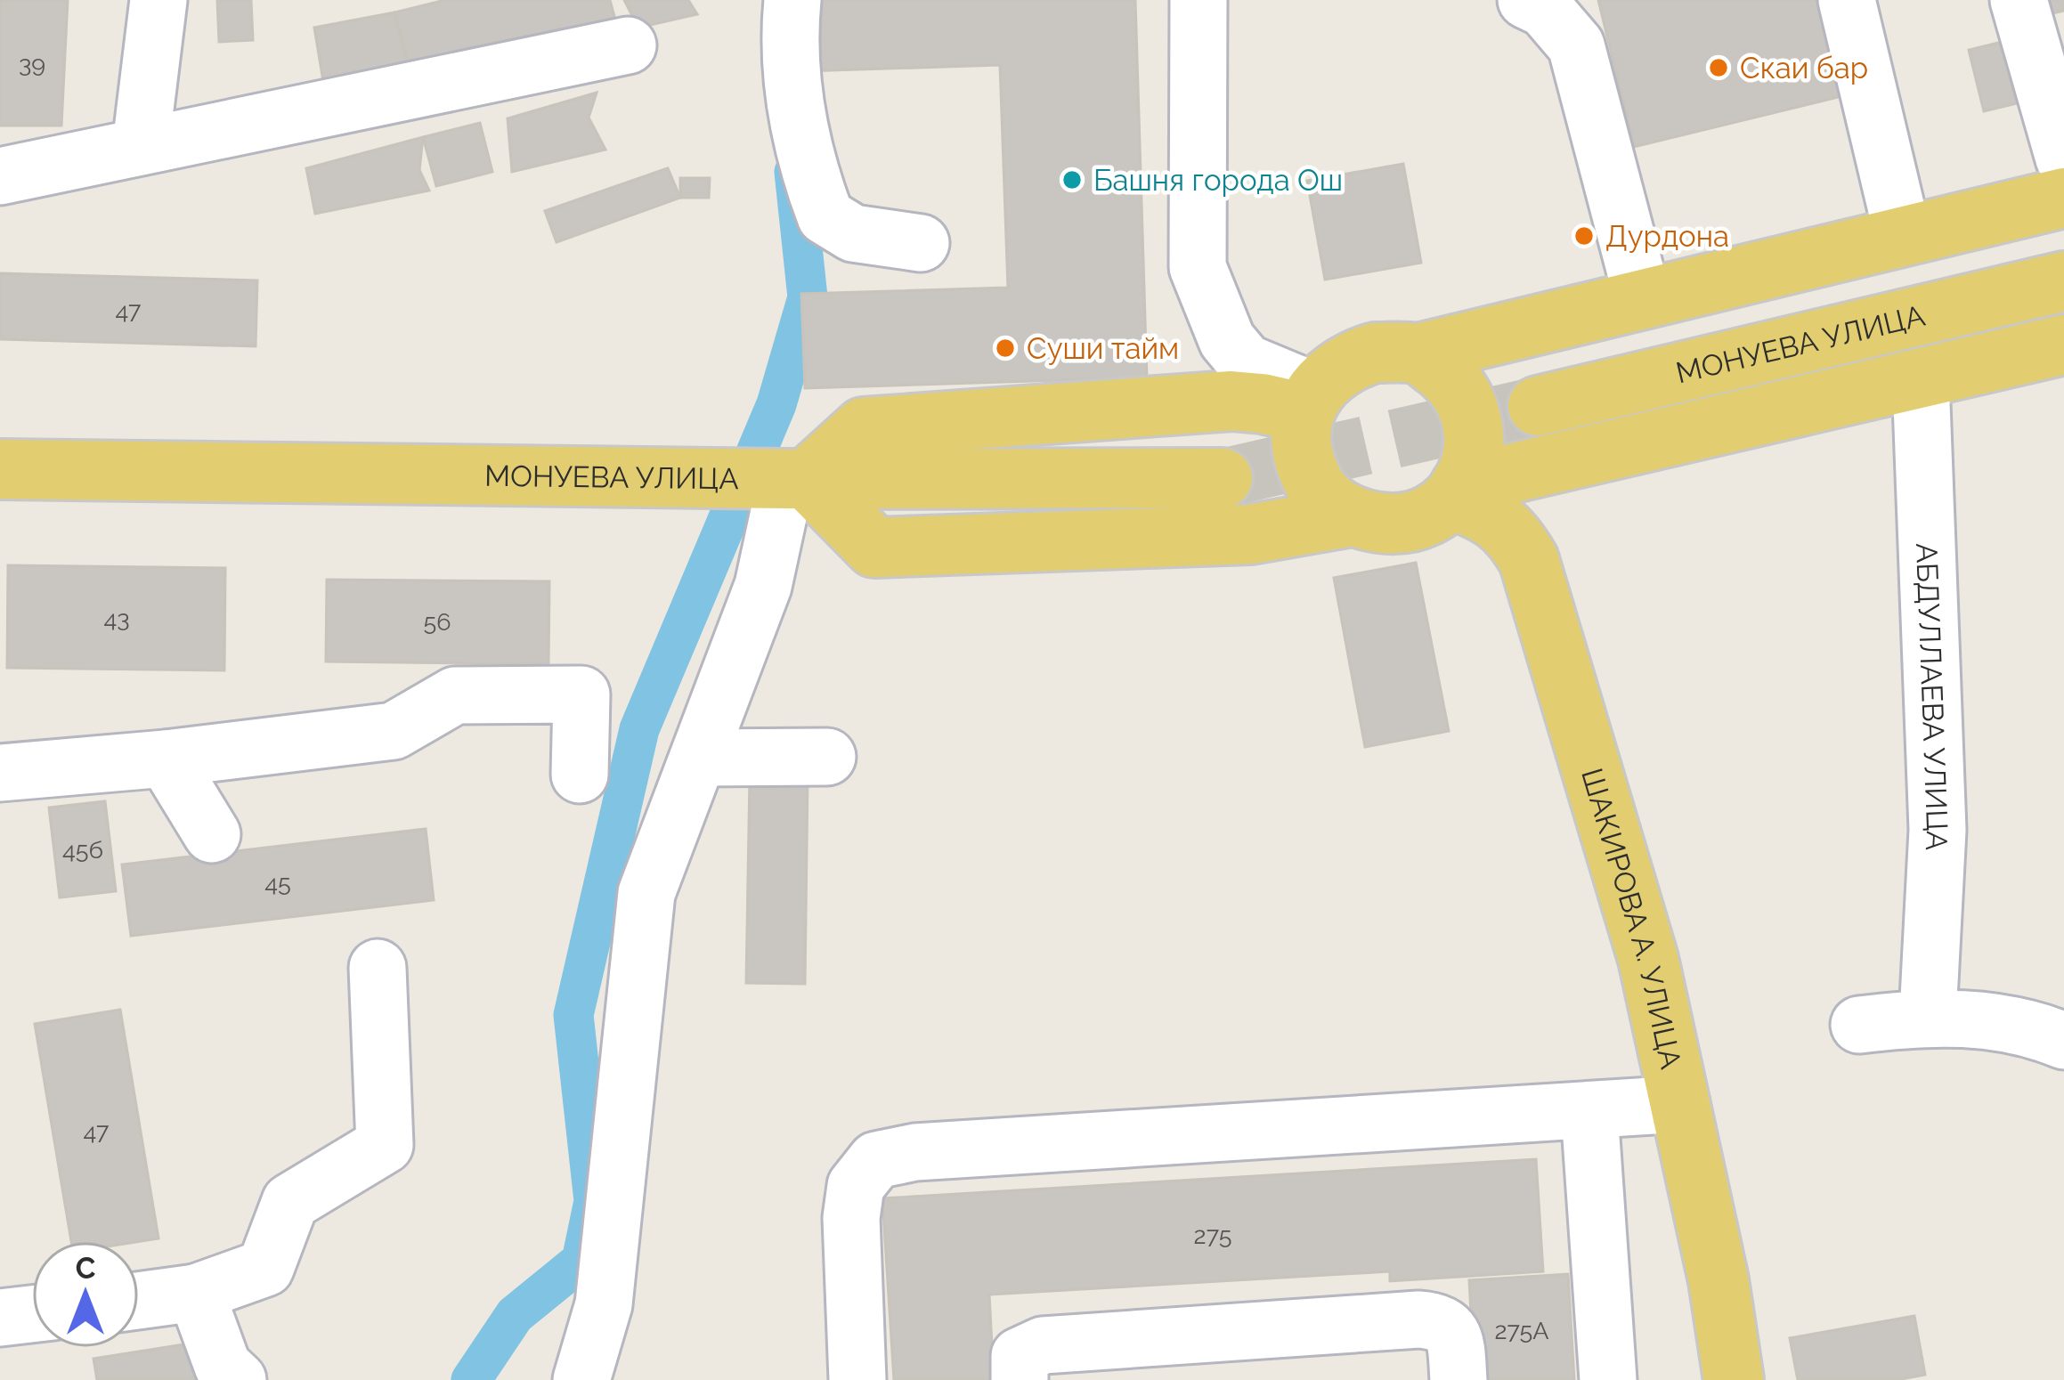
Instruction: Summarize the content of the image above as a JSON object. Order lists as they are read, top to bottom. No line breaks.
{"streets":{"main road":["МОНУЕВА УЛИЦА","ШАКИРОВА А. УЛИЦА"],"street":["АБДУЛЛАЕВА УЛИЦА"]},"places":["Скаи бар","Башня города Ош","Дурдона","Суши тайм"],"house_numbers":["39","47","43","56","45б","45","47","275","275А"],"north":"top"}
